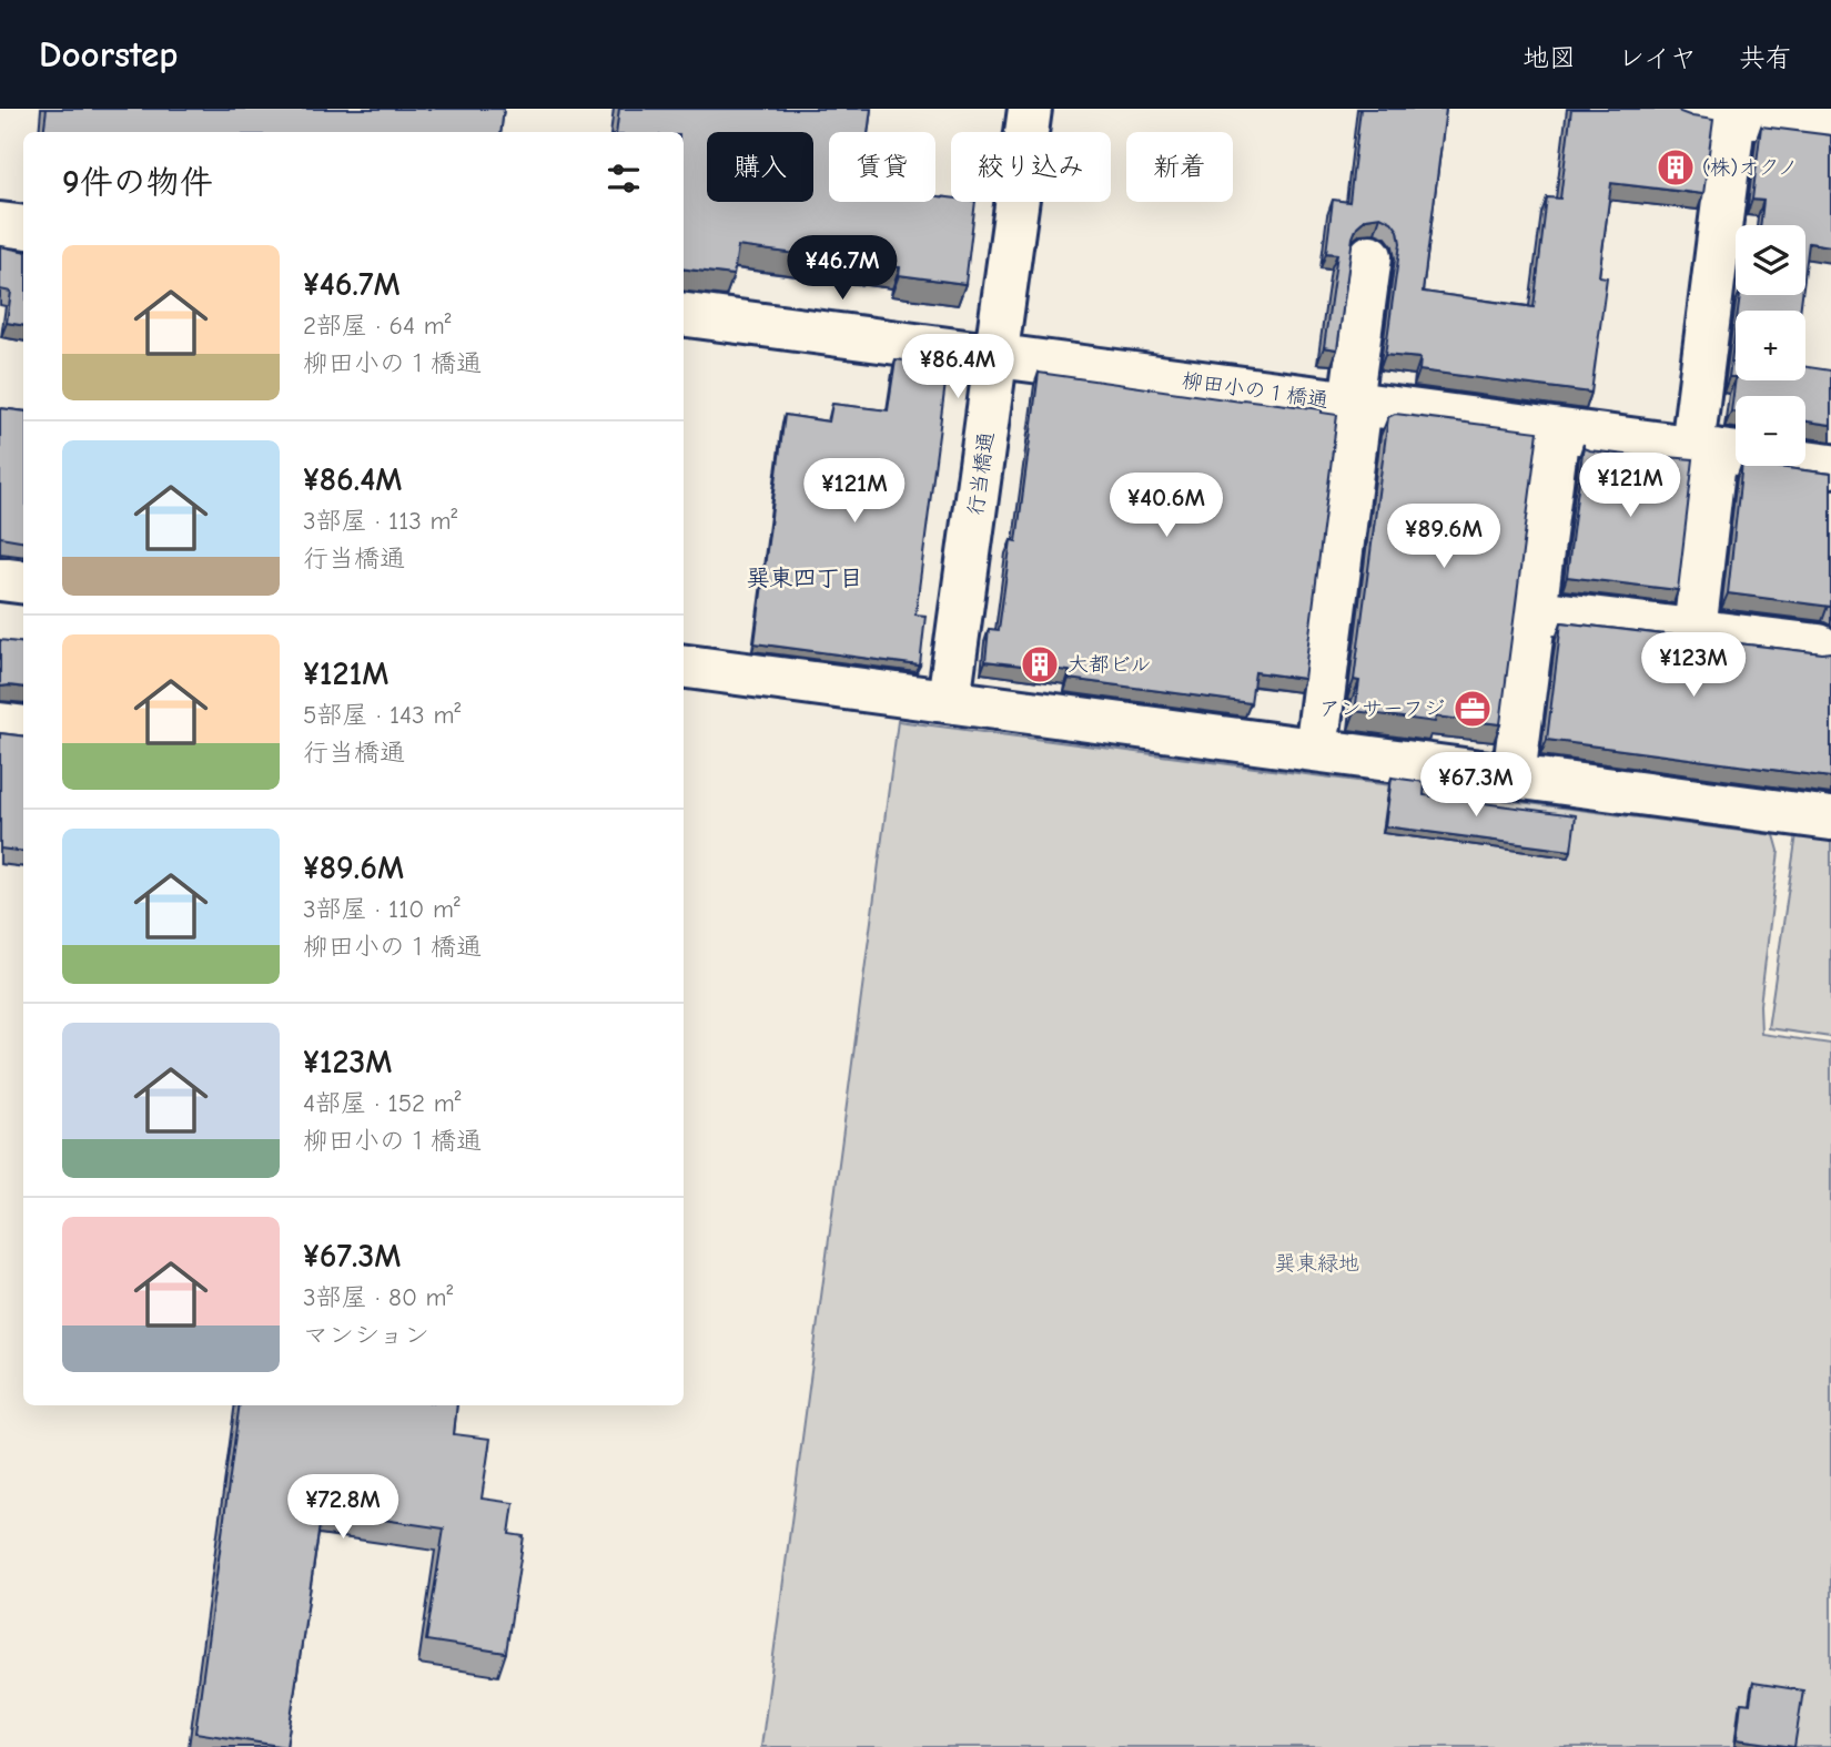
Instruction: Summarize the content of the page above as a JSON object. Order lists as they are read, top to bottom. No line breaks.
{"streets":{"street":["柳田小の１橋通","行当橋通"]},"crossings":[["柳田小の１橋通","行当橋通"]],"districts":["巽東四丁目"],"parks":["巽東緑地"],"places":{"building":["(株)オクノ","大都ビル"],"office":["アンサーフジ"]},"page":{"header":"Doorstep","nav":["地図","レイヤ","共有"],"chip":["購入","賃貸","絞り込み","新着"],"heading":"9件の物件","map_buttons":["+","−"],"list":[{"name":"¥46.7M","note":"2部屋 · 64 m² · 柳田小の１橋通"},{"name":"¥86.4M","note":"3部屋 · 113 m² · 行当橋通"},{"name":"¥121M","note":"5部屋 · 143 m² · 行当橋通"},{"name":"¥89.6M","note":"3部屋 · 110 m² · 柳田小の１橋通"},{"name":"¥123M","note":"4部屋 · 152 m² · 柳田小の１橋通"},{"name":"¥67.3M","note":"3部屋 · 80 m² · マンション"}],"price":["¥46.7M","¥86.4M","¥121M","¥121M","¥40.6M","¥89.6M","¥123M","¥67.3M","¥72.8M"]}}
